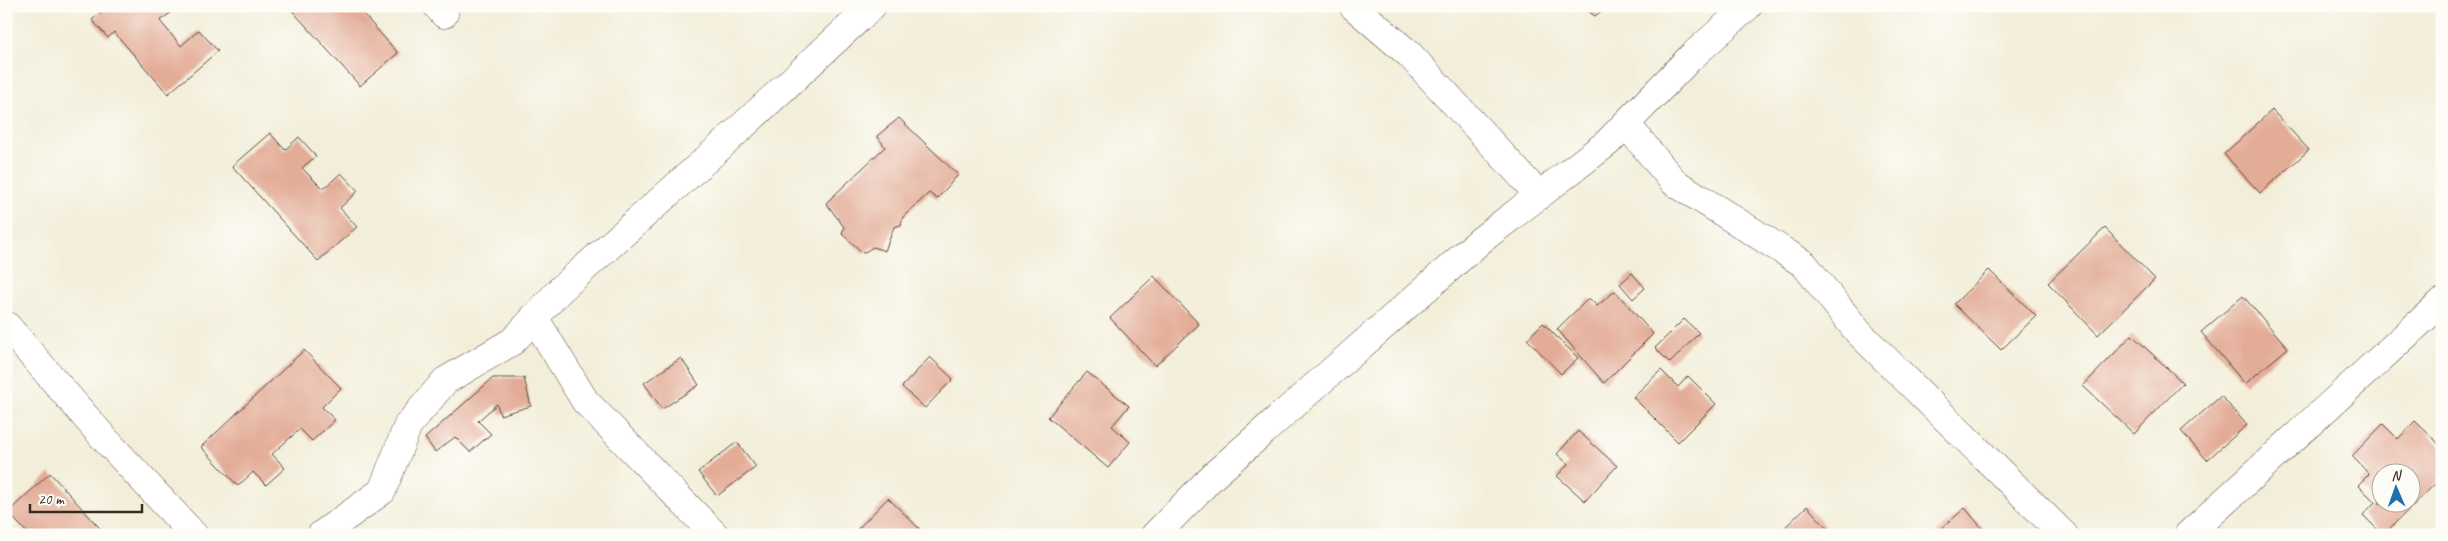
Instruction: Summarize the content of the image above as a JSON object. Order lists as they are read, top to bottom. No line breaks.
{"scale_bar":"20 m","north":"top"}
